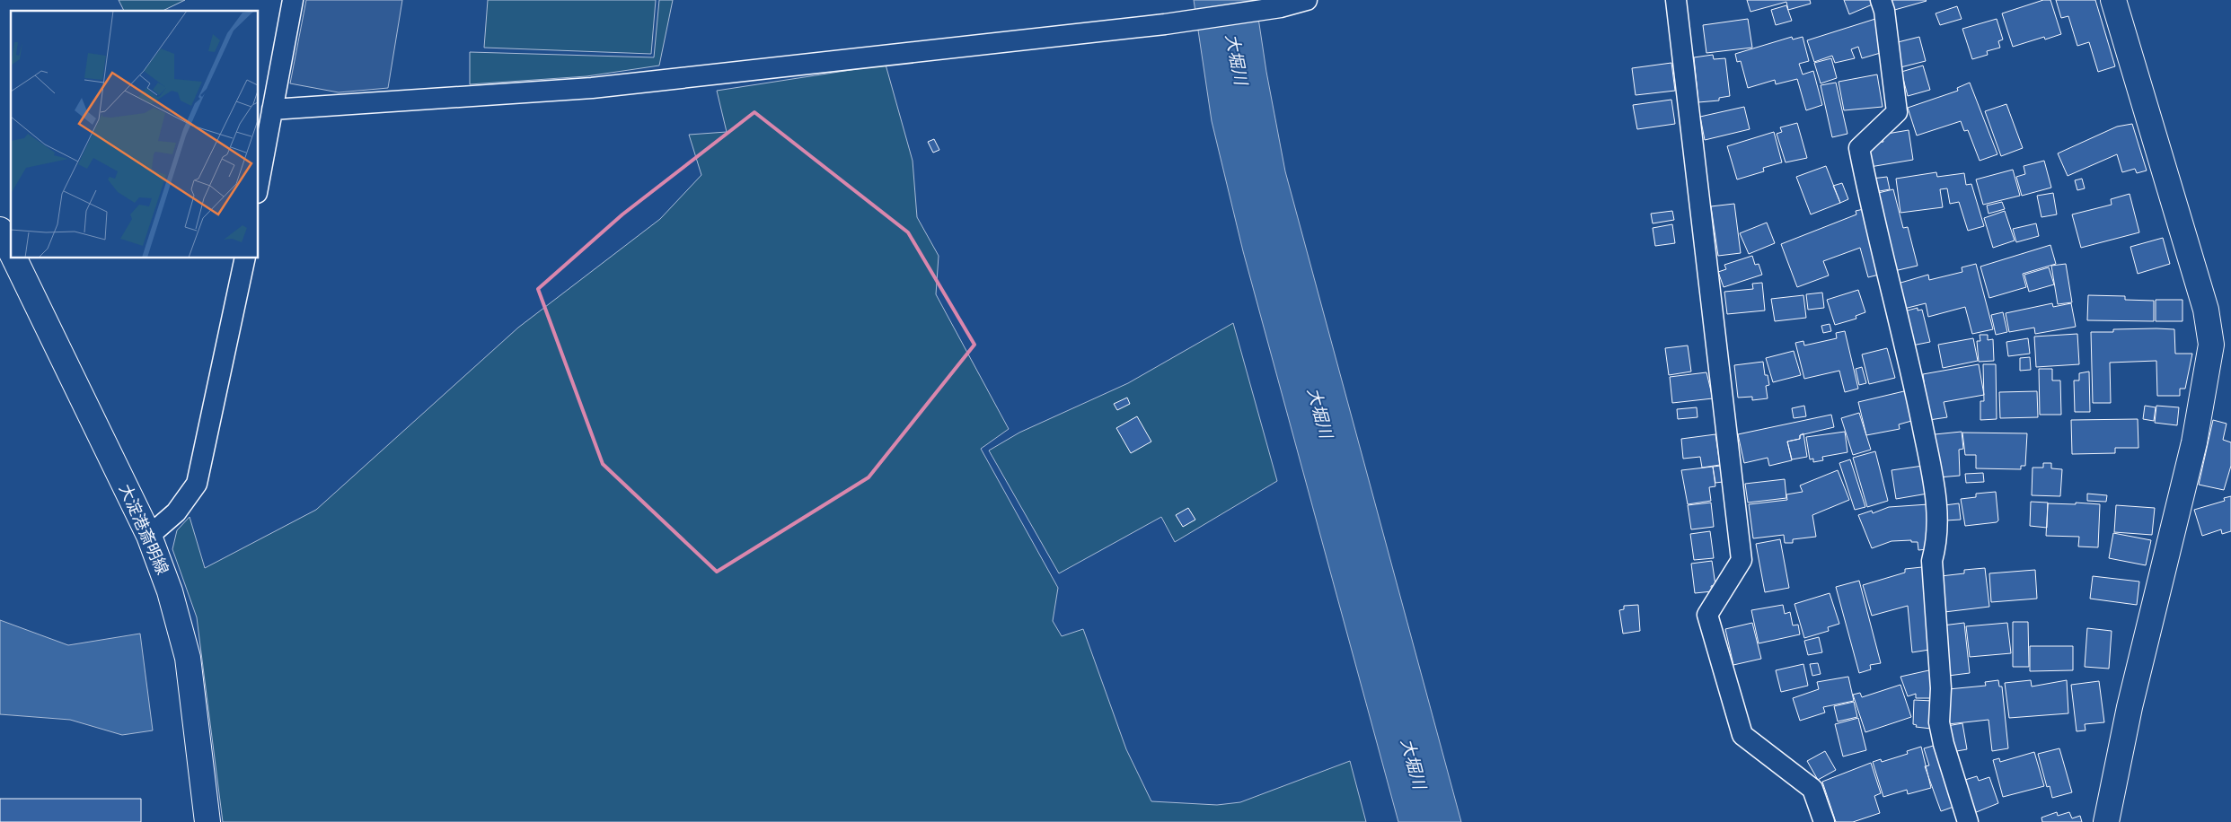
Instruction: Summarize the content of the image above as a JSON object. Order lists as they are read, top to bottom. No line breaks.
{"streets":{"street":["大淀港斎明線"]},"water":["大堀川"]}
